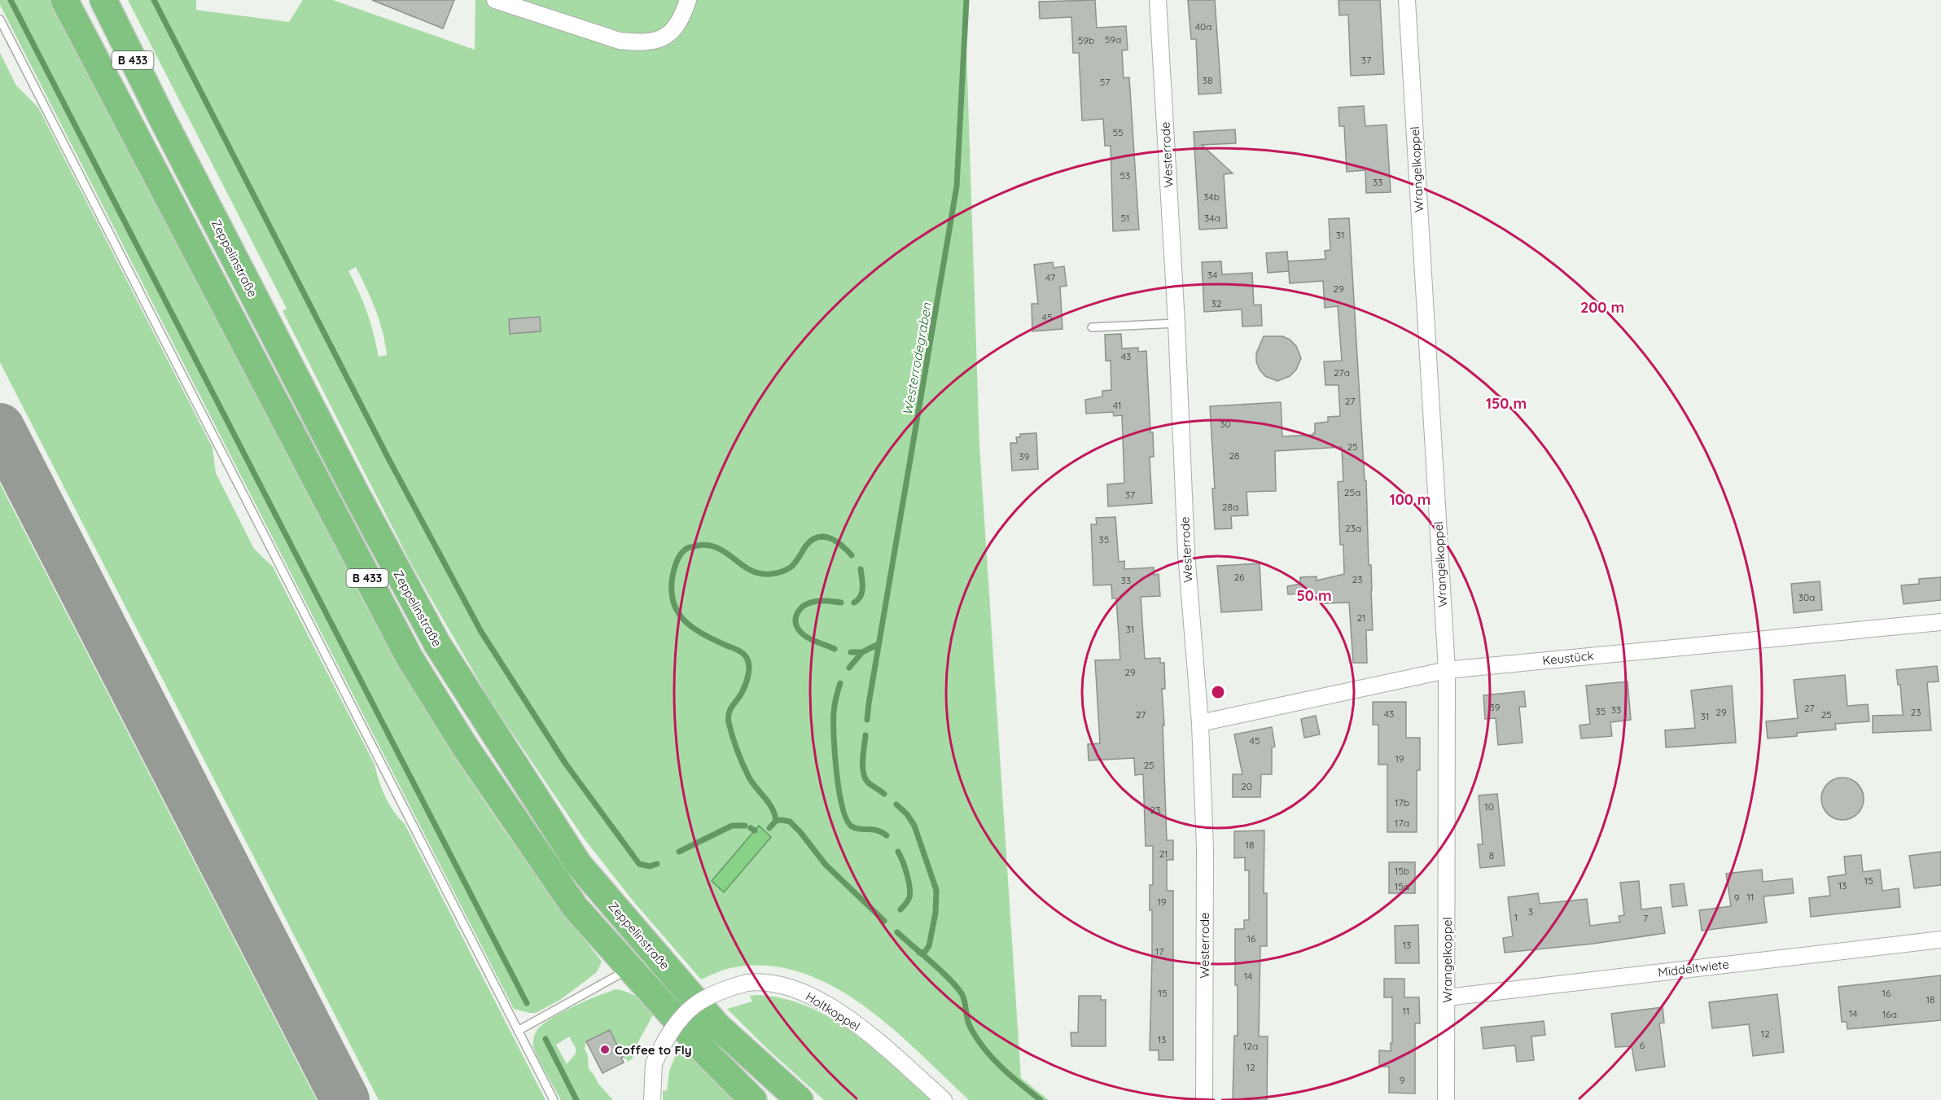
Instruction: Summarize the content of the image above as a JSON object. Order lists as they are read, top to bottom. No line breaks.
{"streets":{"highway":["B 433","Zeppelinstraße"],"street":["Westerrode","Wrangelkoppel","Keustück","Middeltwiete","Holtkoppel"]},"crossings":[["Westerrode","Keustück"],["Wrangelkoppel","Keustück"],["Wrangelkoppel","Middeltwiete"]],"water":["Westerrodegraben"],"places":["Coffee to Fly"],"house_numbers":["40a","59a","59b","37","38","57","55","53","33","34b","51","34a","31","34","47","29","32","45","43","27a","27","41","30","25","28","39","25a","37","28a","23a","35","26","23","33","30a","21","31","29","39","27","33","35","29","23","43","27","25","31","45","19","25","20","17b","10","23","17a","18","21","8","15b","15","13","15a","11","9","19","3","1","7","16","13","17","14","15","16","18","11","14","16a","12","13","6","12a","12","9"],"rings":["200 m","150 m","100 m","50 m"]}
